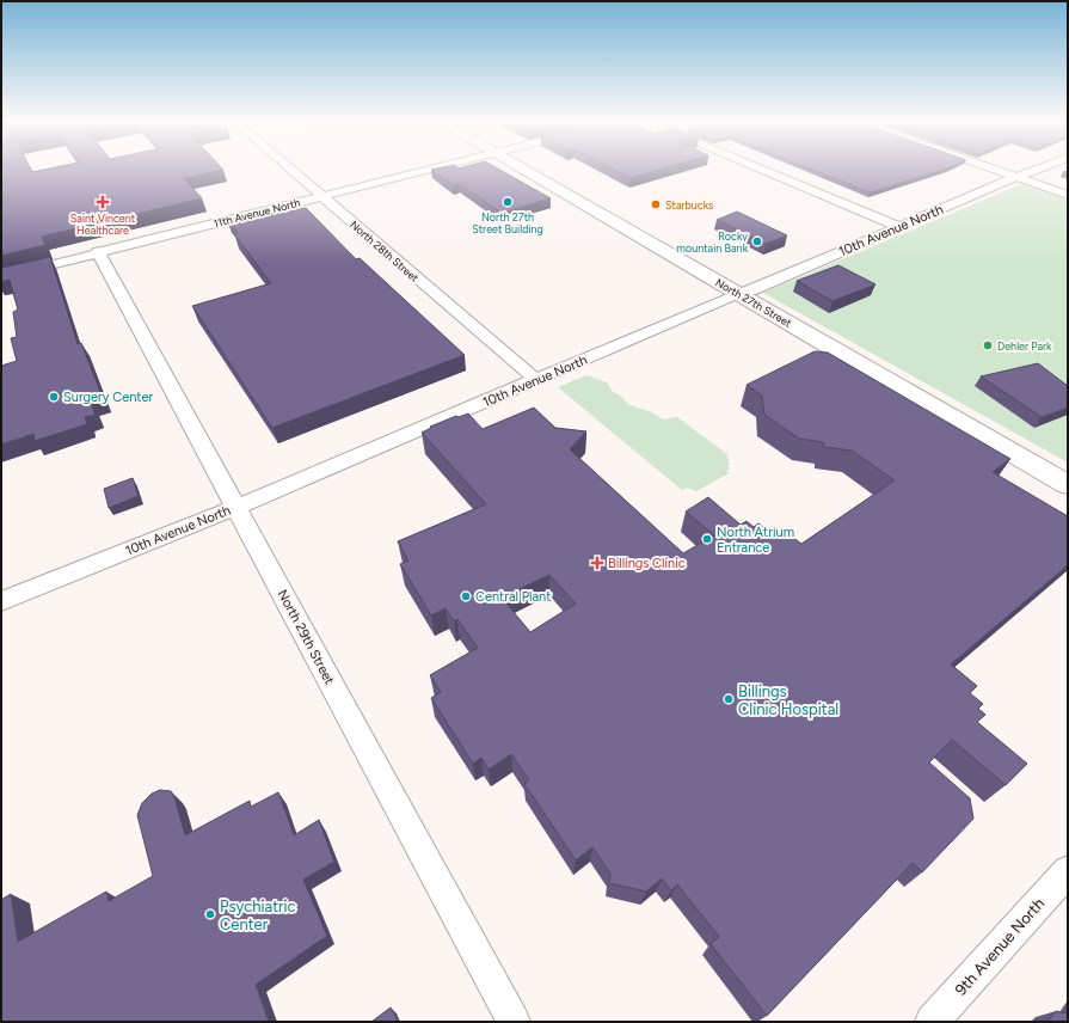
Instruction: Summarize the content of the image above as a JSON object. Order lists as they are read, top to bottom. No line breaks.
{"streets":{"main road":["North 27th Street"],"street":["11th Avenue North","10th Avenue North","North 28th Street","North 29th Street","9th Avenue North"]},"crossings":[["11th Avenue North","North 28th Street"],["11th Avenue North","North 29th Street"],["10th Avenue North","North 28th Street"],["10th Avenue North","North 27th Street"],["10th Avenue North","North 29th Street"]],"places":{"health":["Saint Vincent Healthcare","Billings Clinic"],"other":["North 27th Street Building","Starbucks","Rocky mountain Bank","Dehler Park","Surgery Center","North Atrium Entrance","Central Plant","Billings Clinic Hospital","Psychiatric Center"]}}
